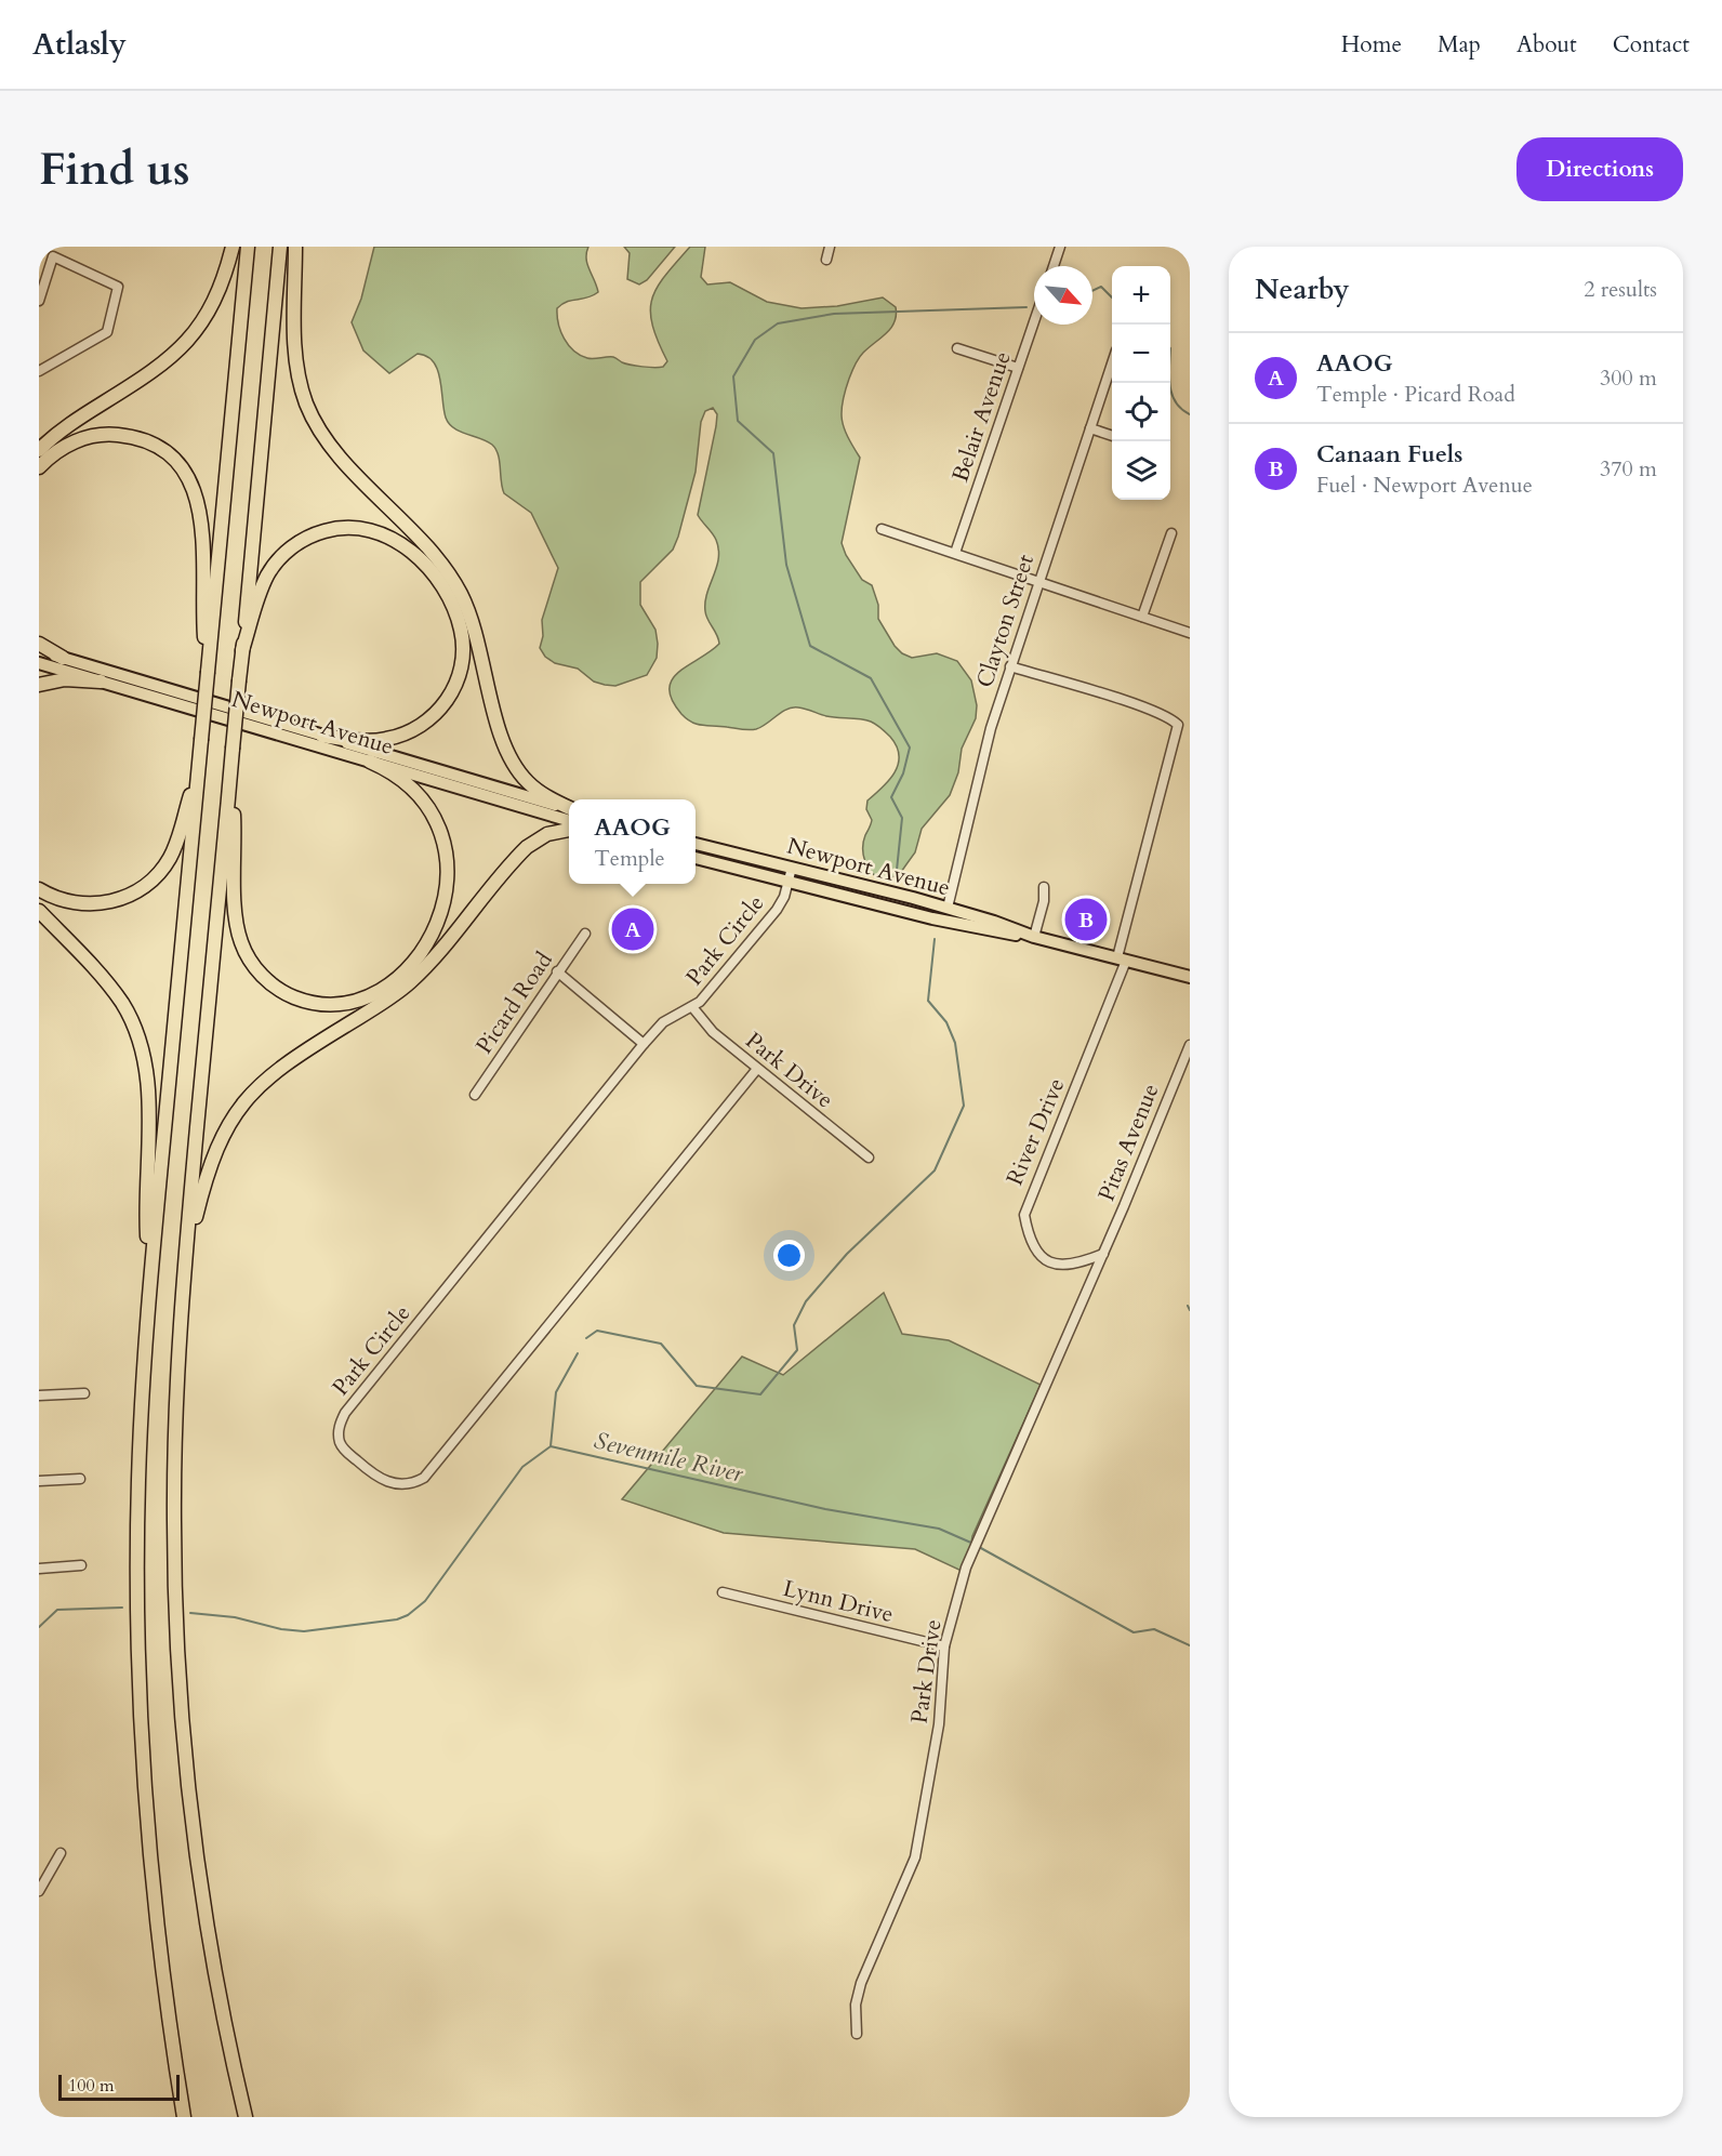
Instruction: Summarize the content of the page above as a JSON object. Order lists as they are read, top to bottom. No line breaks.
{"streets":{"main road":["Newport Avenue"],"street":["Belair Avenue","Clayton Street","Park Circle","Picard Road","Park Drive","River Drive","Pitas Avenue","Lynn Drive"]},"crossings":[["Clayton Street","Newport Avenue"],["Clayton Street","River Drive"],["Newport Avenue","Park Circle"],["Newport Avenue","River Drive"],["Park Circle","Park Drive"],["Park Drive","River Drive"],["Park Drive","Pitas Avenue"],["Park Drive","Lynn Drive"],["River Drive","Pitas Avenue"]],"water":["Sevenmile River"],"scale_bar":"100 m","north":"bottom right","page":{"header":"Atlasly","nav":["Home","Map","About","Contact"],"buttons":"Directions","title":"Find us","heading":["Nearby","2 results"],"map_buttons":["+","−"],"list":[{"mark":"A","name":"AAOG","note":"Temple · Picard Road","value":"300 m"},{"mark":"B","name":"Canaan Fuels","note":"Fuel · Newport Avenue","value":"370 m"}],"popup":["AAOG","Temple"],"pins":["B","A"],"scale":"100 m"}}
